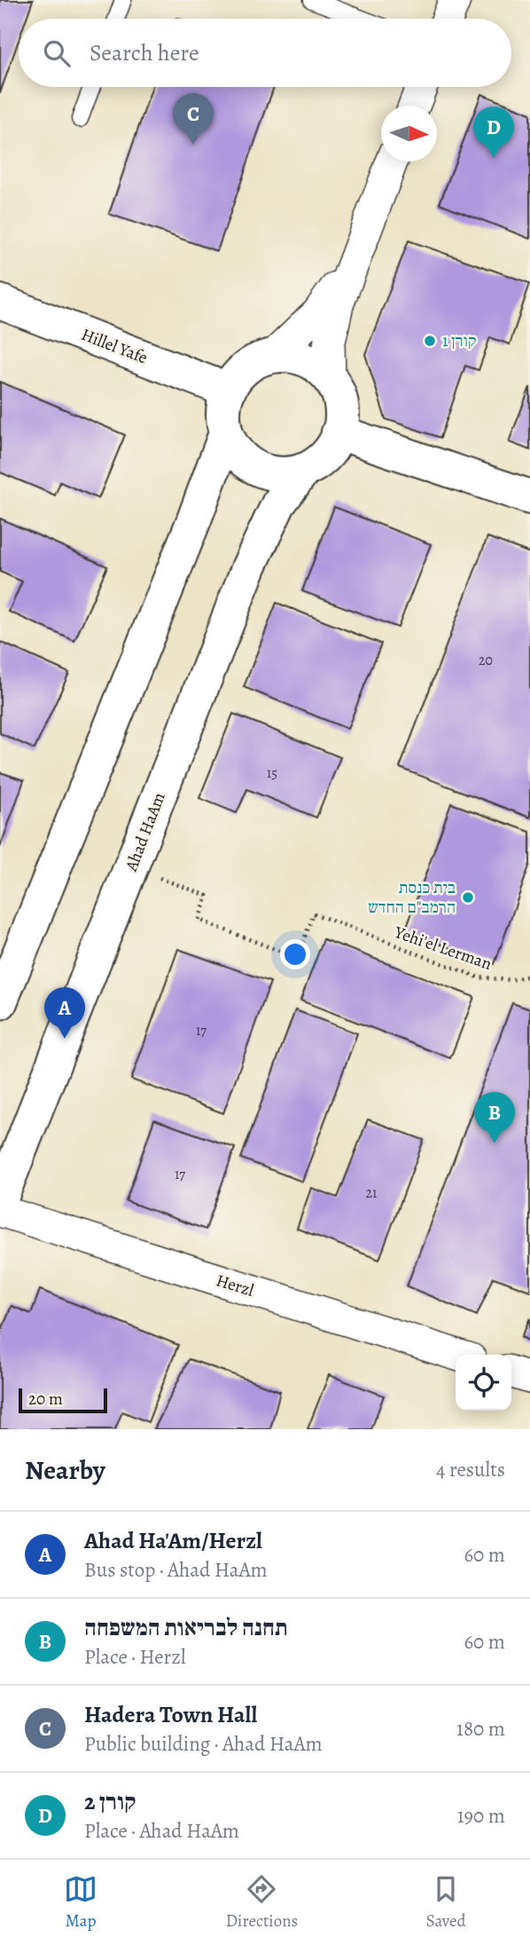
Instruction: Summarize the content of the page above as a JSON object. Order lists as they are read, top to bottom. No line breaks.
{"streets":{"street":["Hillel Yafe","Ahad HaAm","Herzl"],"path":["Yehi'el Lerman"]},"crossings":[["Hillel Yafe","Ahad HaAm"],["Ahad HaAm","Yehi'el Lerman"]],"places":["קורן 1","בית כנסת הרמב\"ם החדש"],"house_numbers":["20","15","17","17","21"],"scale_bar":"20 m","north":"right","page":{"search":"Search here","pins":["C","D","A","B"],"scale":"20 m","heading":["Nearby","4 results"],"list":[{"mark":"A","name":"Ahad Ha'Am/Herzl","note":"Bus stop · Ahad HaAm","value":"60 m"},{"mark":"B","name":"תחנה לבריאות המשפחה","note":"Place · Herzl","value":"60 m"},{"mark":"C","name":"Hadera Town Hall","note":"Public building · Ahad HaAm","value":"180 m"},{"mark":"D","name":"קורן 2","note":"Place · Ahad HaAm","value":"190 m"}],"nav":["Map","Directions","Saved"]}}
